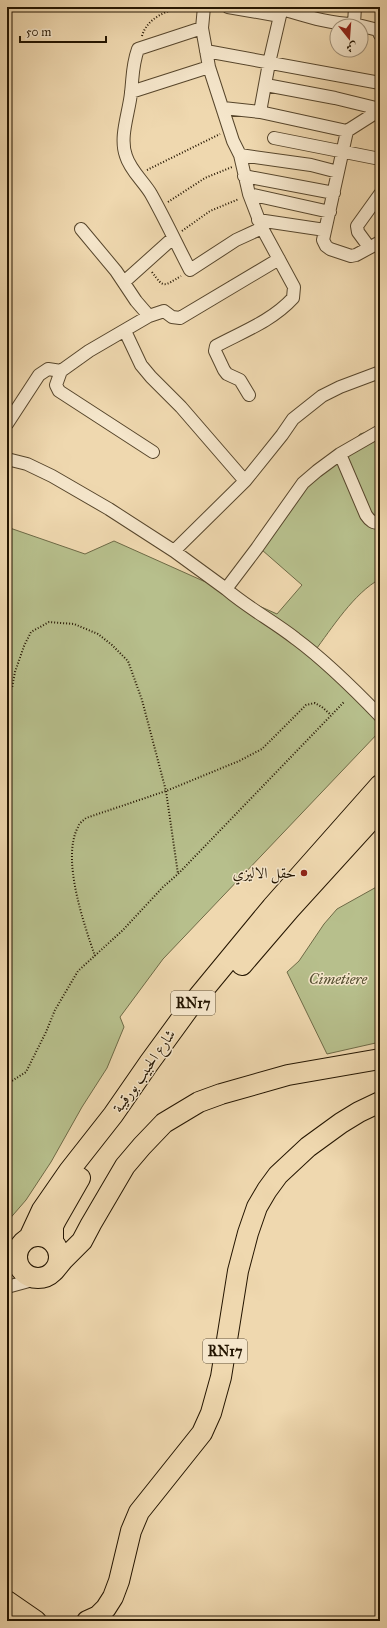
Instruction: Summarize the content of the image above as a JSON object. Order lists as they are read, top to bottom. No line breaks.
{"streets":{"main road":["RN17","شارع الحبيب بورقيبة"]},"crossings":[["RN17","شارع الحبيب بورقيبة"]],"parks":["Cimetiere"],"places":["حقل الاليزي"],"scale_bar":"50 m","north":"bottom"}
